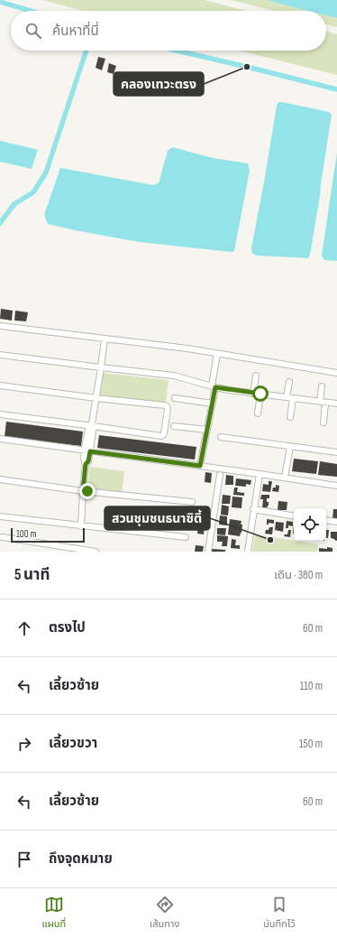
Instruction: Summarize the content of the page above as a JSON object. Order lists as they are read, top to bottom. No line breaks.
{"places":["คลองเทวะตรง","สวนชุมชนธนาซิตี้"],"scale_bar":"100 m","page":{"search":"ค้นหาที่นี่","scale":"100 m","heading":["5 นาที","เดิน · 380 m"],"list":[["ตรงไป","60 m"],["เลี้ยวซ้าย","110 m"],["เลี้ยวขวา","150 m"],["เลี้ยวซ้าย","60 m"],"ถึงจุดหมาย"],"nav":["แผนที่","เส้นทาง","บันทึกไว้"]}}
